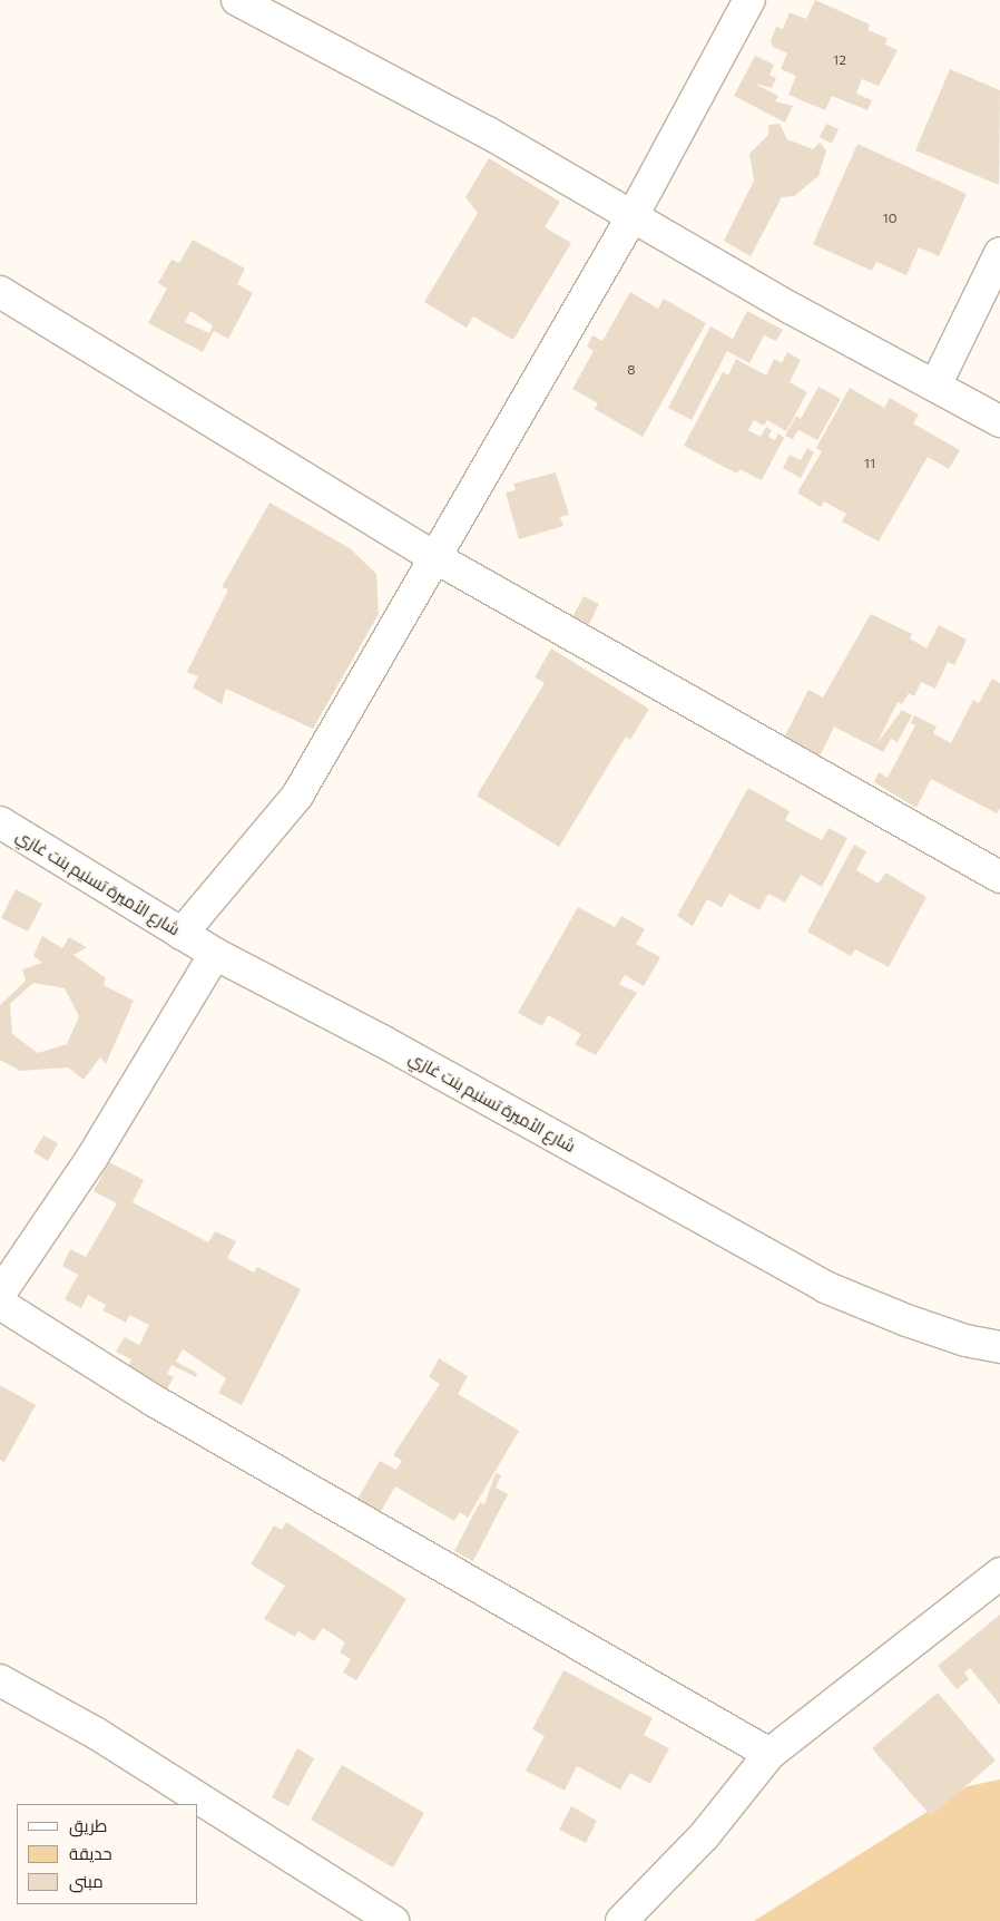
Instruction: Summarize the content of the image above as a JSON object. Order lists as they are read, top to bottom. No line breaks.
{"streets":{"street":["شارع الأميرة تسنيم بنت غازي"]},"house_numbers":["12","10","8","11"],"legend":["طريق","حديقة","مبنى"]}
